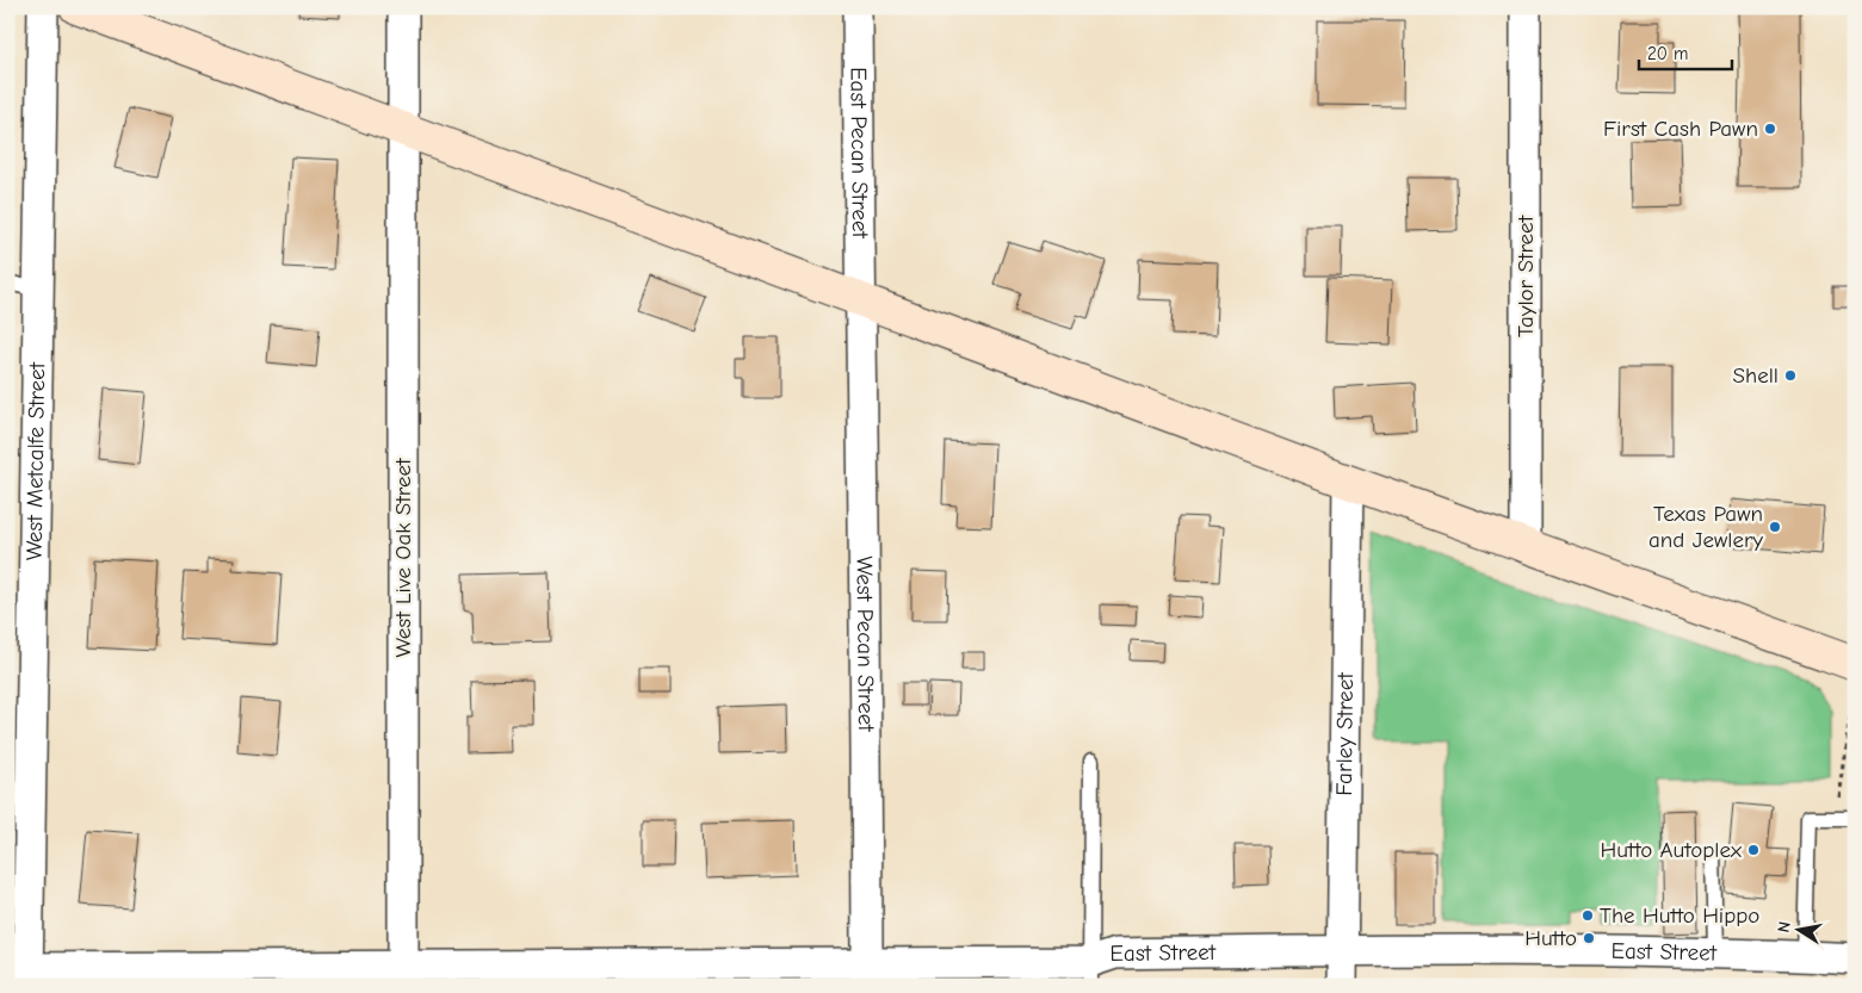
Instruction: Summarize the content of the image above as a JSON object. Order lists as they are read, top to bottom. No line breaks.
{"streets":{"street":["East Pecan Street","Taylor Street","West Metcalfe Street","West Live Oak Street","West Pecan Street","Farley Street","East Street"]},"crossings":[["East Pecan Street","West Pecan Street"],["West Metcalfe Street","East Street"],["West Live Oak Street","East Street"],["West Pecan Street","East Street"],["Farley Street","East Street"]],"places":["First Cash Pawn","Shell","Texas Pawn and Jewlery","Hutto Autoplex","The Hutto Hippo","Hutto"],"scale_bar":"20 m","north":"left"}
